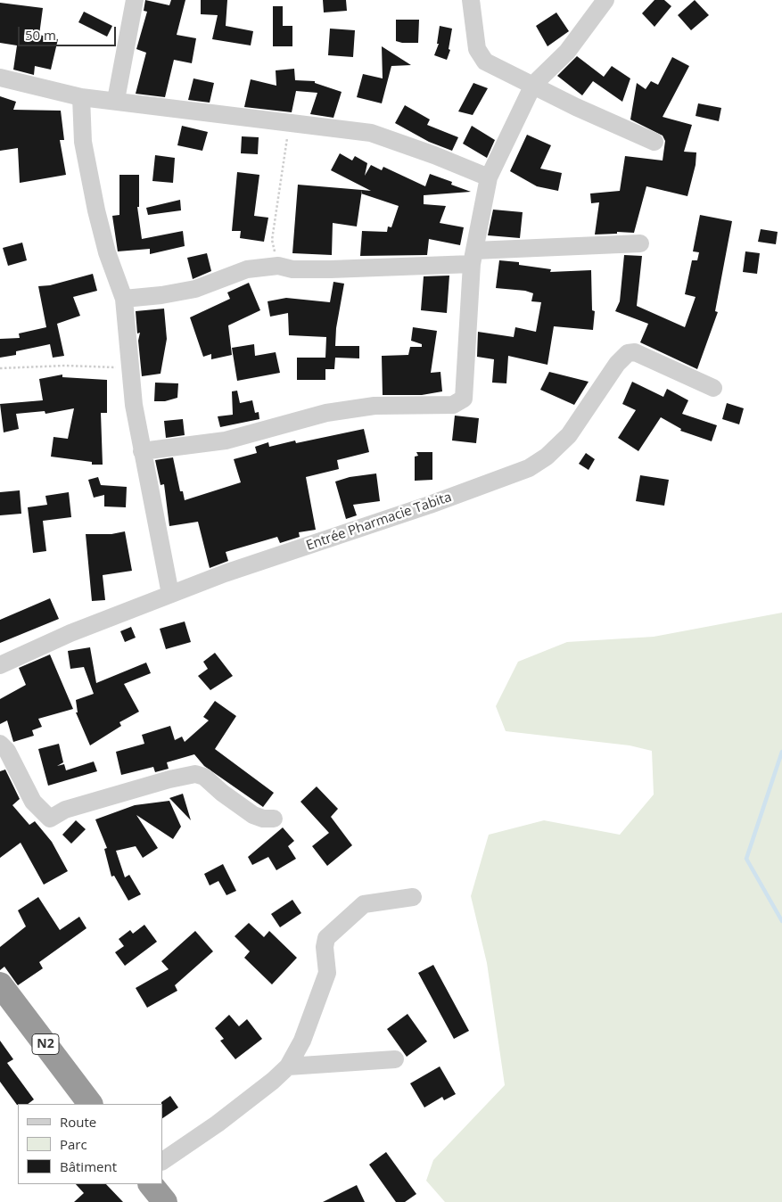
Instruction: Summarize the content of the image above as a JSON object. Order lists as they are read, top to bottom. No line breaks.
{"streets":{"highway":["N2"],"street":["Entrée Pharmacie Tabita"]},"legend":["Route","Parc","Bâtiment"],"scale_bar":"50 m"}
